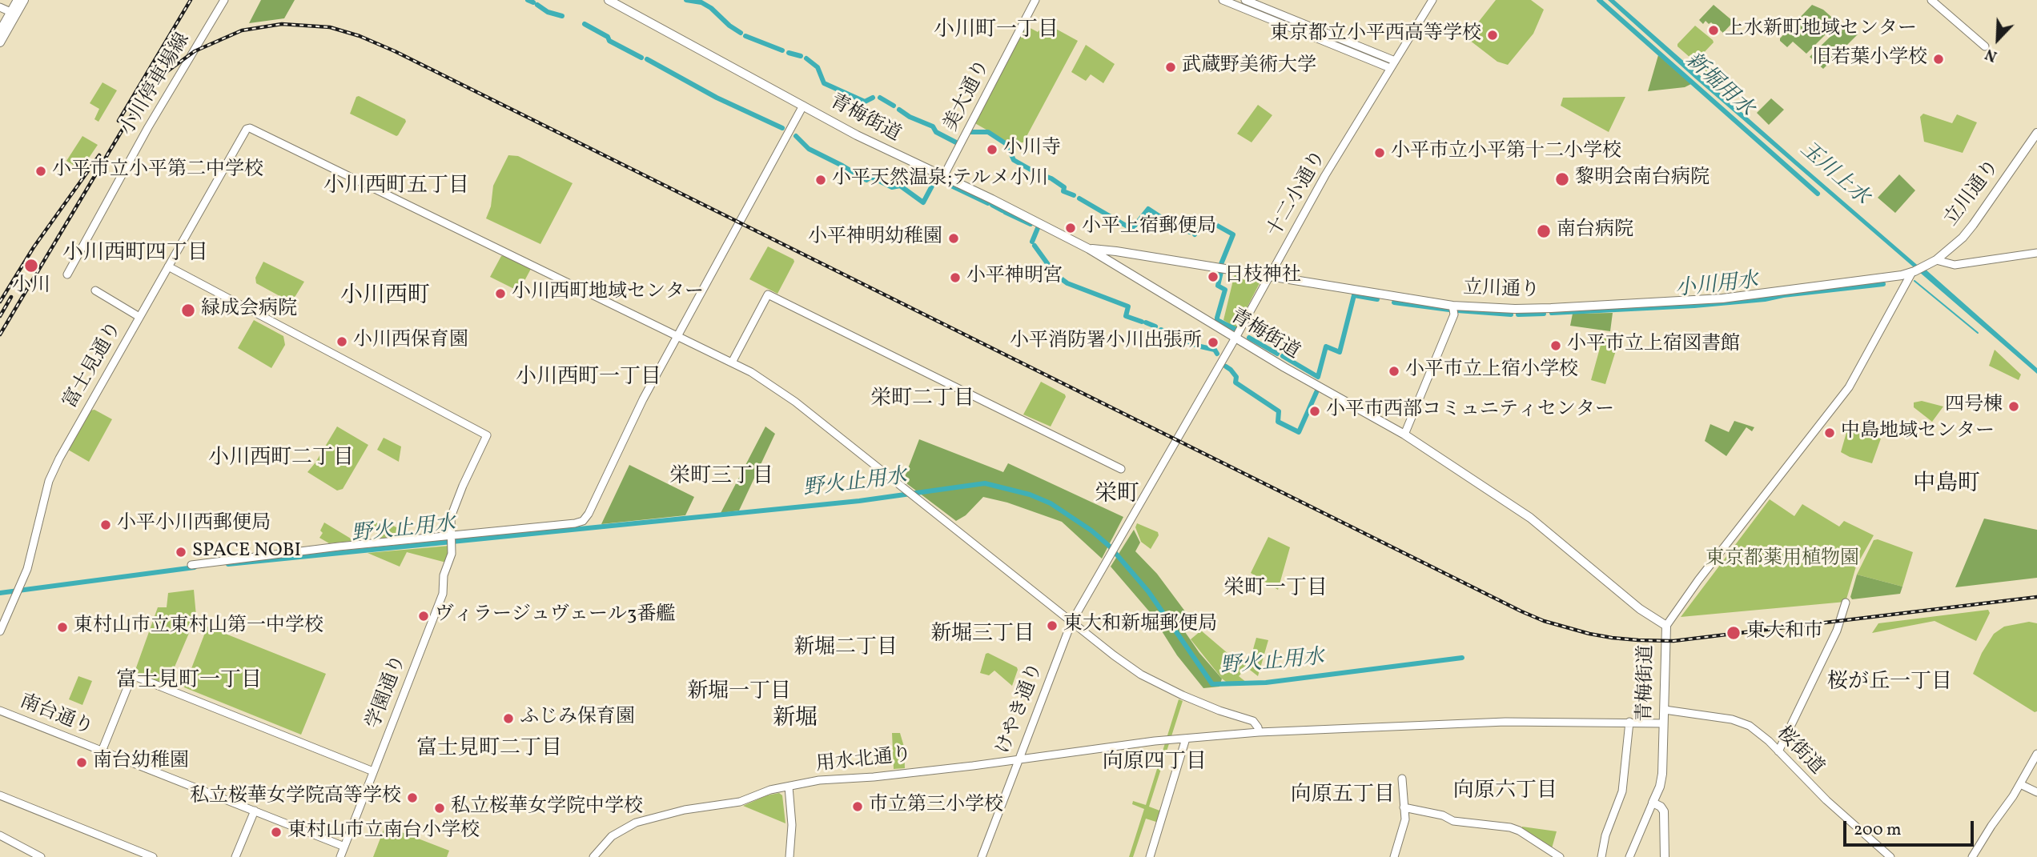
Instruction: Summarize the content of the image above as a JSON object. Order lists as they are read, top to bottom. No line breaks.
{"streets":{"main road":["青梅街道","立川通り"],"street":["小川停車場線","美大通り","十二小通り","富士見通り","学園通り","けやき通り","南台通り","桜街道","用水北通り"]},"crossings":[["美大通り","青梅街道"],["青梅街道","立川通り"],["青梅街道","十二小通り"],["青梅街道","けやき通り"],["青梅街道","桜街道"],["青梅街道","用水北通り"],["立川通り","十二小通り"],["十二小通り","けやき通り"],["富士見通り","学園通り"],["学園通り","南台通り"],["けやき通り","用水北通り"]],"districts":["小川町一丁目","小川西町五丁目","小川西町四丁目","小川西町","小川西町一丁目","栄町二丁目","小川西町二丁目","栄町三丁目","中島町","栄町","栄町一丁目","新堀三丁目","新堀二丁目","富士見町一丁目","桜が丘一丁目","新堀一丁目","新堀","富士見町二丁目","向原四丁目","向原六丁目","向原五丁目"],"water":["新堀用水","玉川上水","小川用水","野火止用水"],"parks":["東京都薬用植物園"],"places":["上水新町地域センター","東京都立小平西高等学校","旧若葉小学校","武蔵野美術大学","小川寺","小平市立小平第十二小学校","小平市立小平第二中学校","黎明会南台病院","小平天然温泉;テルメ小川","小平上宿郵便局","南台病院","小平神明幼稚園","小川","日枝神社","小平神明宮","小川西町地域センター","緑成会病院","小川西保育園","小平消防署小川出張所","小平市立上宿図書館","小平市立上宿小学校","四号棟","小平市西部コミュニティセンター","中島地域センター","小平小川西郵便局","SPACE NOBI","ヴィラージュヴェール3番艦","東大和新堀郵便局","東村山市立東村山第一中学校","東大和市","ふじみ保育園","南台幼稚園","私立桜華女学院高等学校","市立第三小学校","私立桜華女学院中学校","東村山市立南台小学校"],"scale_bar":"200 m","north":"bottom left"}
